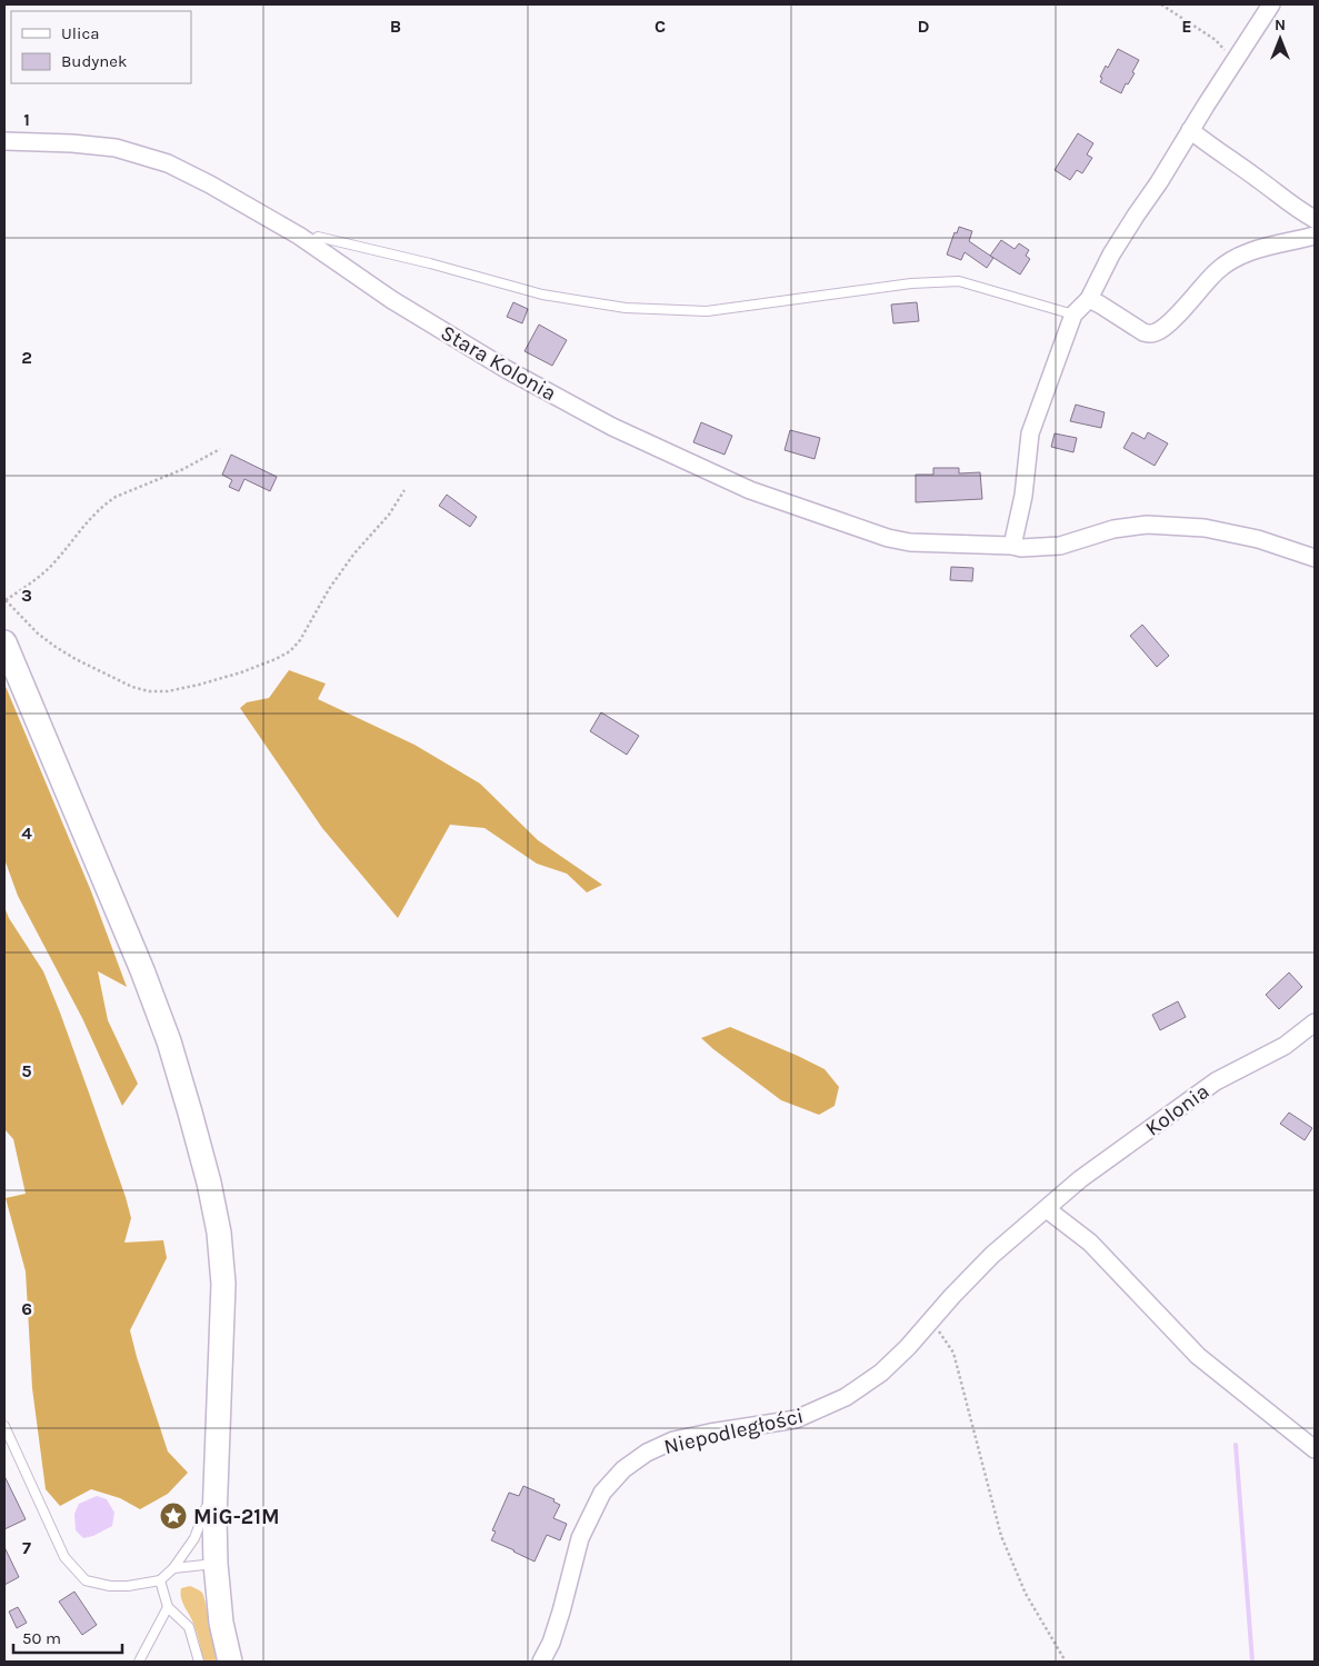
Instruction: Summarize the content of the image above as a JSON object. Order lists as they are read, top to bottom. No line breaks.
{"streets":{"street":["Stara Kolonia","Kolonia","Niepodległości"]},"crossings":[["Kolonia","Niepodległości"]],"places":{"place":["MiG-21M"]},"legend":["Ulica","Budynek"],"scale_bar":"50 m","north":"top","grid":{"columns":["B","C","D","E"],"rows":["1","2","3","4","5","6","7"]}}
